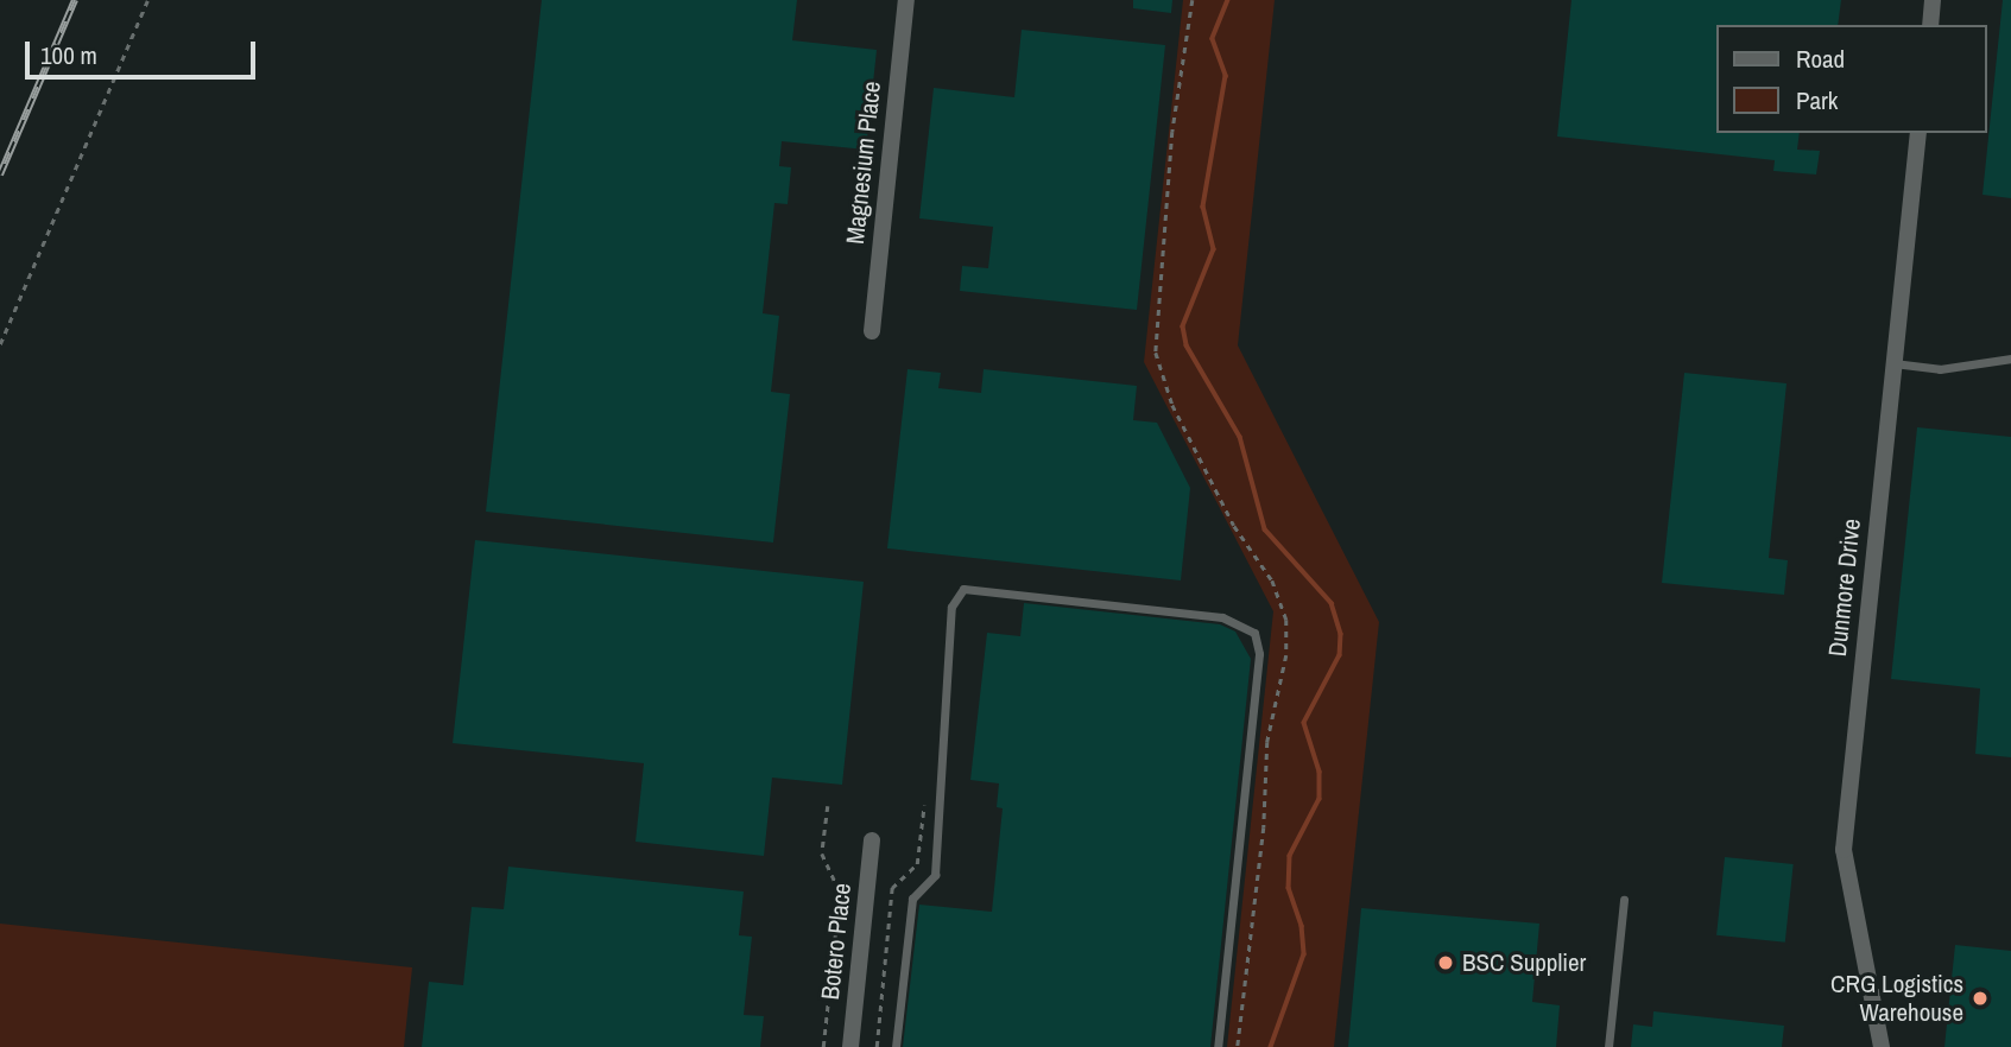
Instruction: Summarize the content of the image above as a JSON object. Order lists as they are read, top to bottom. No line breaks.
{"streets":{"street":["Magnesium Place","Dunmore Drive","Botero Place"]},"places":["BSC Supplier","CRG Logistics Warehouse"],"legend":["Road","Park"],"scale_bar":"100 m"}
